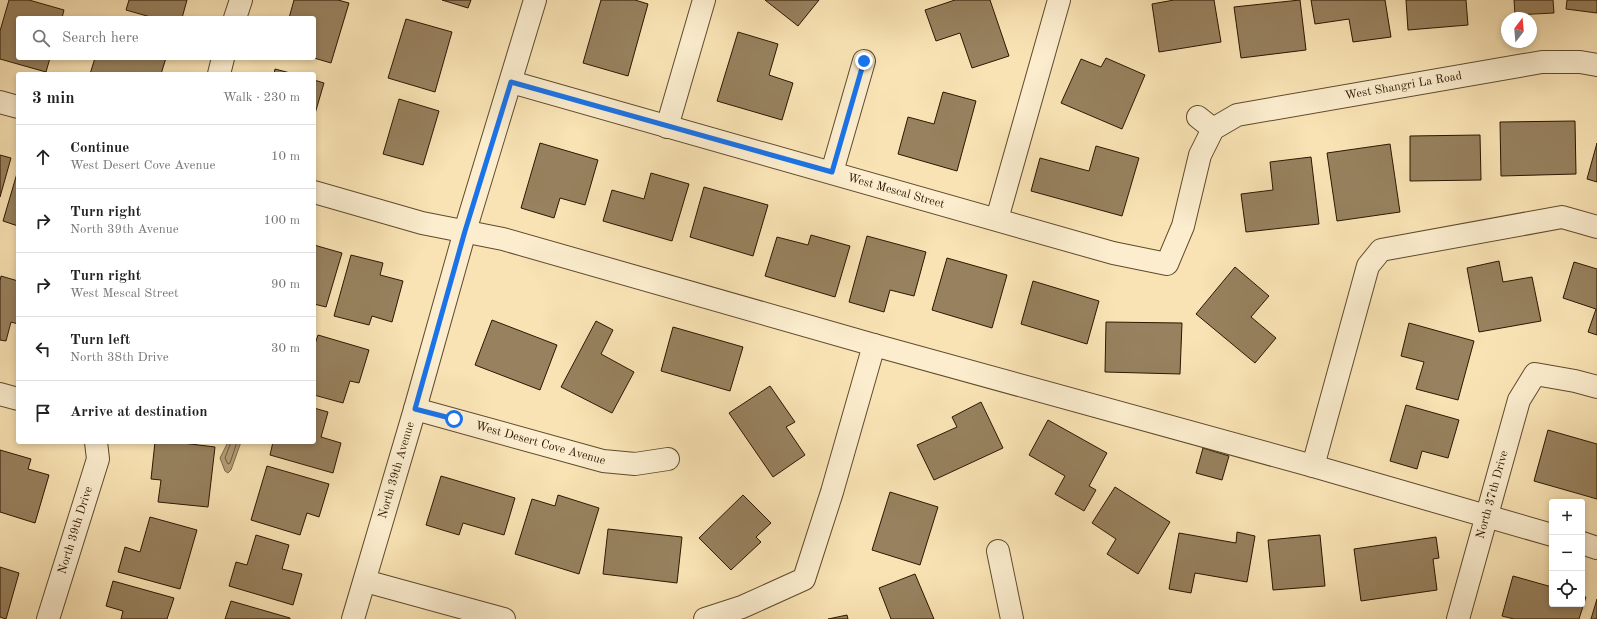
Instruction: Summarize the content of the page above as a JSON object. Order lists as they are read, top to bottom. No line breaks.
{"streets":{"street":["West Shangri La Road","West Mescal Street","West Desert Cove Avenue","North 39th Avenue","North 37th Drive","North 39th Drive"]},"crossings":[["West Shangri La Road","West Mescal Street"],["West Mescal Street","North 39th Avenue"],["West Desert Cove Avenue","North 39th Avenue"]],"north":"top","page":{"search":"Search here","heading":["3 min","Walk · 230 m"],"list":[["Continue","West Desert Cove Avenue","10 m"],["Turn right","North 39th Avenue","100 m"],["Turn right","West Mescal Street","90 m"],["Turn left","North 38th Drive","30 m"],"Arrive at destination"],"map_buttons":["+","−"]}}
